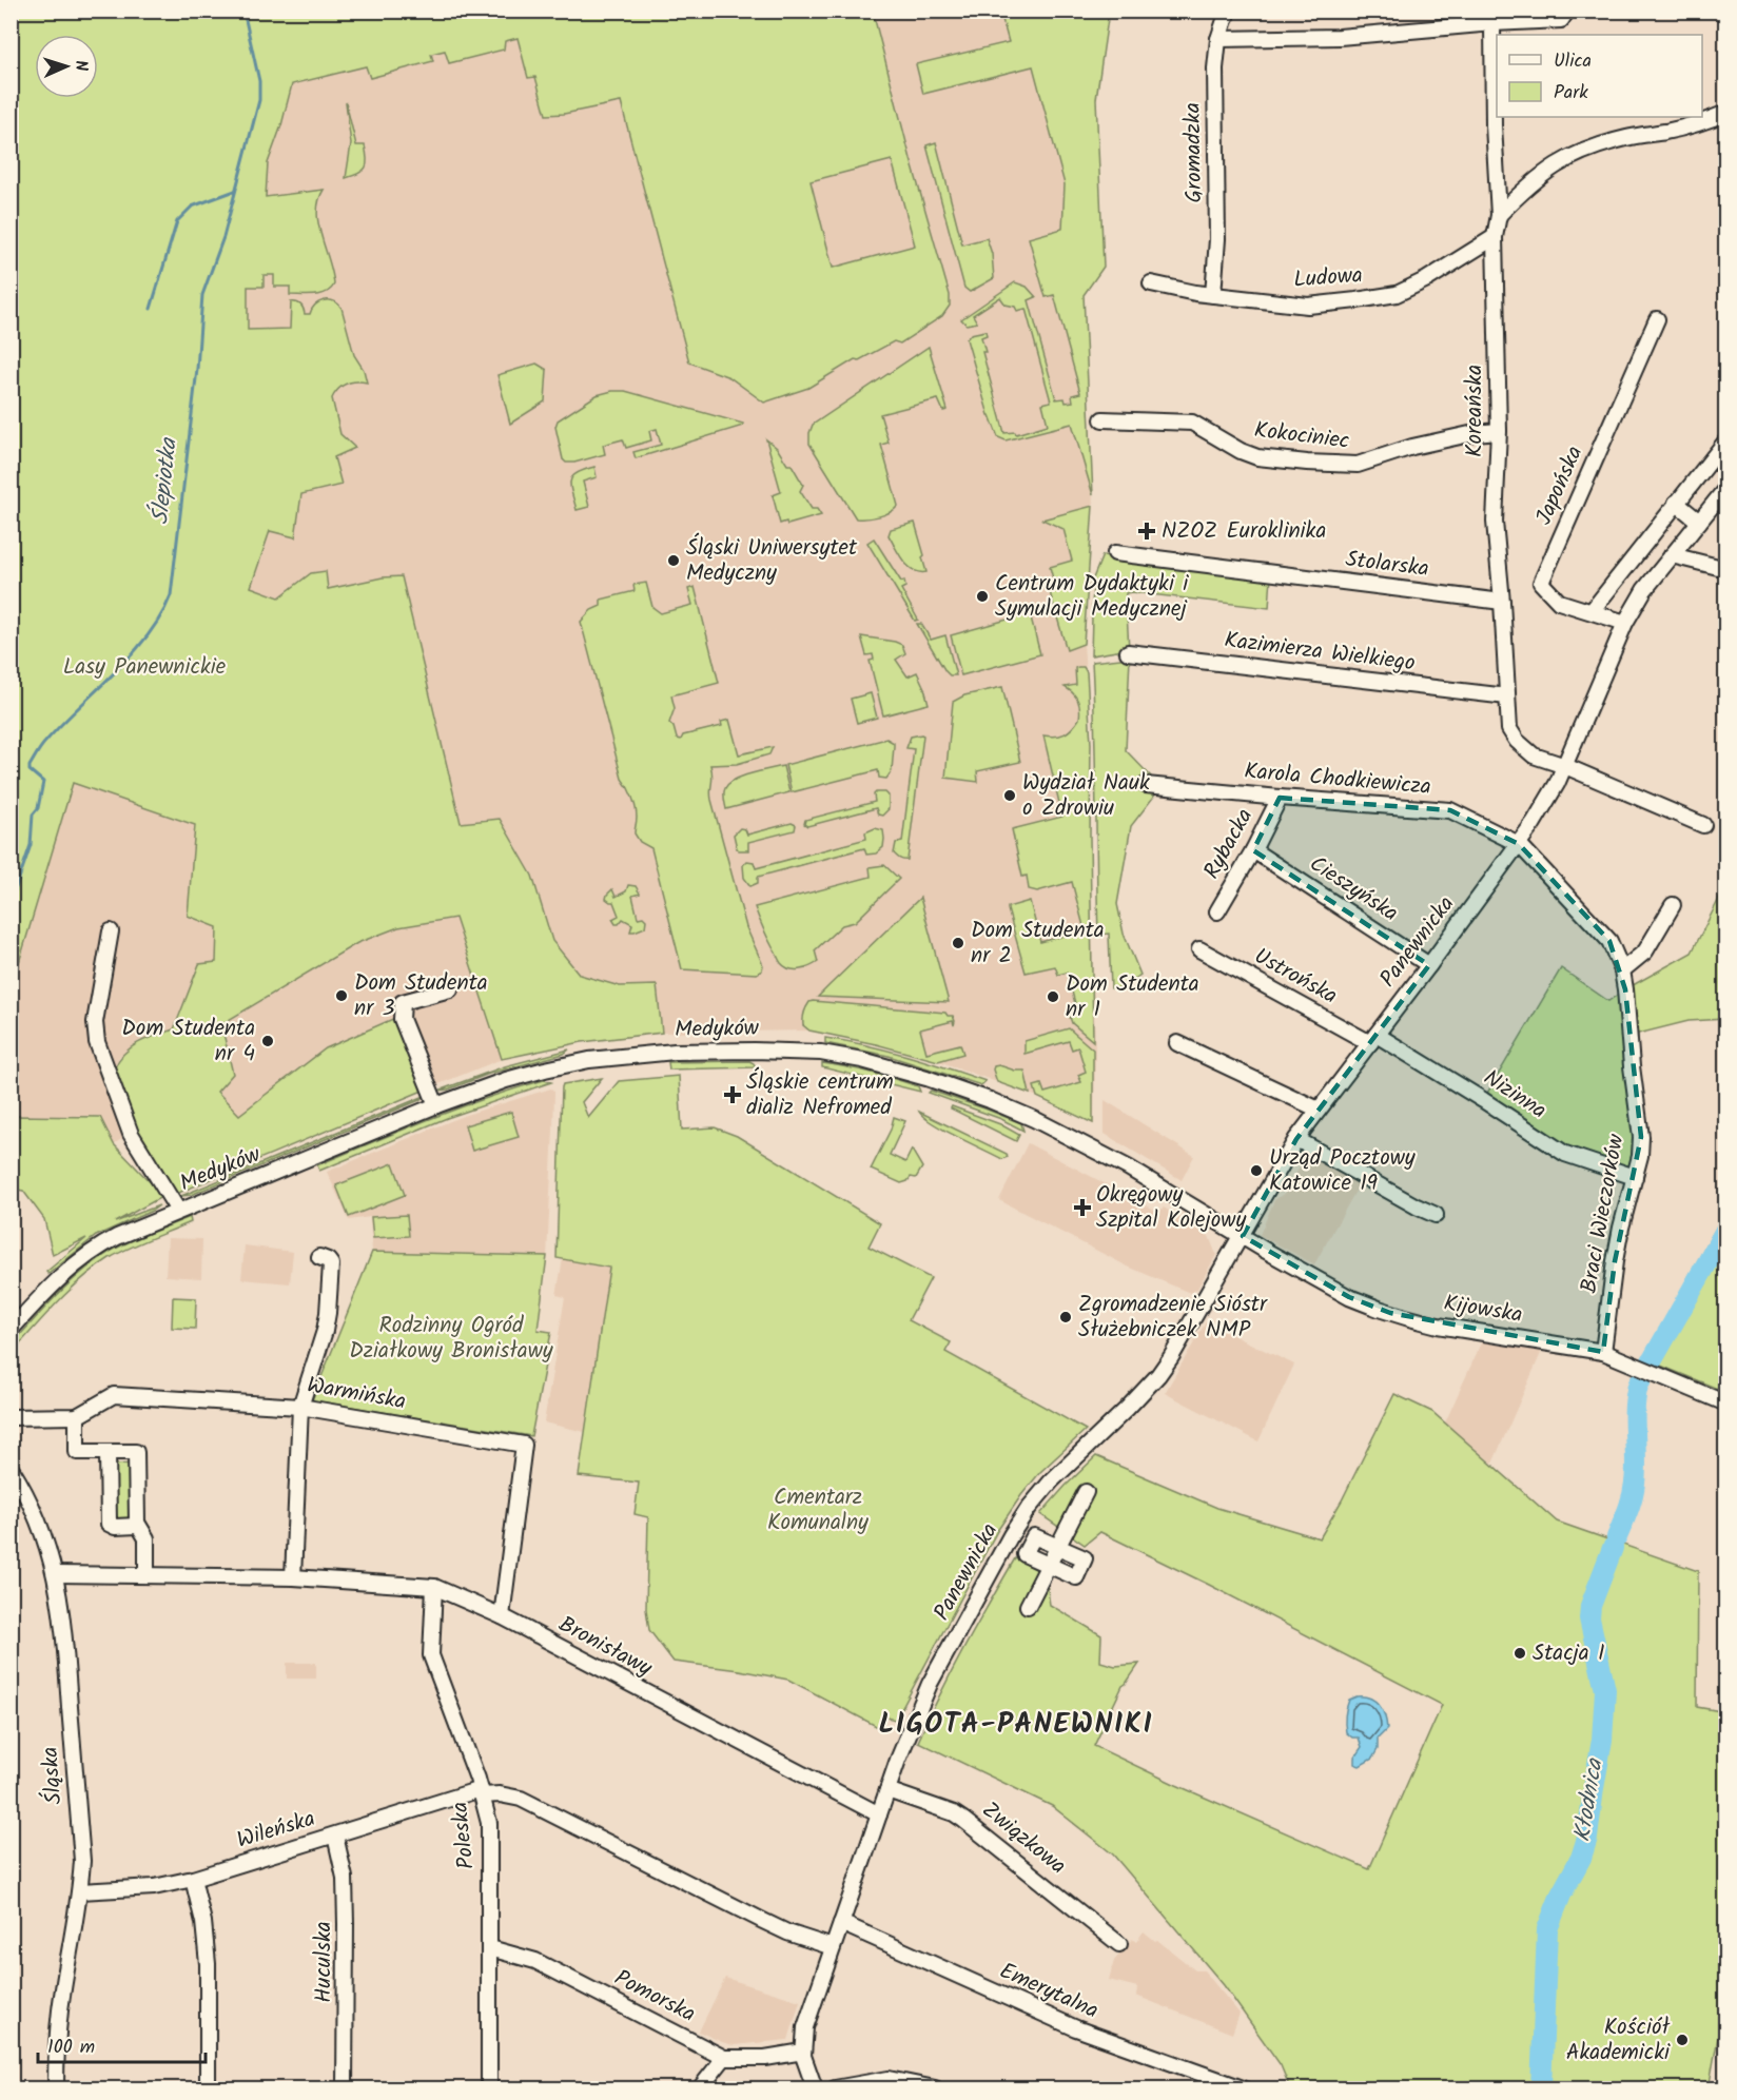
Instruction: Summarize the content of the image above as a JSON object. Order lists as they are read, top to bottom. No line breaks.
{"streets":{"street":["Gromadzka","Ludowa","Koreańska","Kokociniec","Japońska","Stolarska","Kazimierza Wielkiego","Karola Chodkiewicza","Rybacka","Cieszyńska","Panewnicka","Ustrońska","Medyków","Nizinna","Braci Wieczorków","Kijowska","Warmińska","Bronisławy","Śląska","Wileńska","Poleska","Związkowa","Huculska","Emerytalna","Pomorska"]},"crossings":[["Gromadzka","Ludowa"],["Ludowa","Koreańska"],["Koreańska","Kokociniec"],["Koreańska","Stolarska"],["Koreańska","Kazimierza Wielkiego"],["Koreańska","Panewnicka"],["Japońska","Panewnicka"],["Karola Chodkiewicza","Rybacka"],["Karola Chodkiewicza","Panewnicka"],["Karola Chodkiewicza","Braci Wieczorków"],["Rybacka","Cieszyńska"],["Cieszyńska","Panewnicka"],["Panewnicka","Ustrońska"],["Panewnicka","Medyków"],["Panewnicka","Nizinna"],["Panewnicka","Braci Wieczorków"],["Panewnicka","Kijowska"],["Panewnicka","Bronisławy"],["Panewnicka","Wileńska"],["Panewnicka","Związkowa"],["Panewnicka","Emerytalna"],["Panewnicka","Pomorska"],["Ustrońska","Nizinna"],["Medyków","Kijowska"],["Nizinna","Braci Wieczorków"],["Braci Wieczorków","Kijowska"],["Warmińska","Bronisławy"],["Bronisławy","Śląska"],["Bronisławy","Poleska"],["Śląska","Wileńska"],["Wileńska","Poleska"],["Wileńska","Huculska"],["Poleska","Pomorska"]],"districts":["LIGOTA-PANEWNIKI"],"water":["Ślepiotka","Kłodnica"],"parks":["Lasy Panewnickie","Rodzinny Ogród Działkowy Bronisławy","Cmentarz Komunalny"],"places":{"health":["NZOZ Euroklinika","Śląskie centrum dializ Nefromed","Okręgowy Szpital Kolejowy"],"other":["Śląski Uniwersytet Medyczny","Centrum Dydaktyki i Symulacji Medycznej","Wydział Nauk o Zdrowiu","Dom Studenta nr 2","Dom Studenta nr 3","Dom Studenta nr 1","Dom Studenta nr 4","Urząd Pocztowy Katowice 19","Zgromadzenie Sióstr Służebniczek NMP","Stacja I","Kościół Akademicki"]},"legend":["Ulica","Park"],"scale_bar":"100 m","north":"right"}
